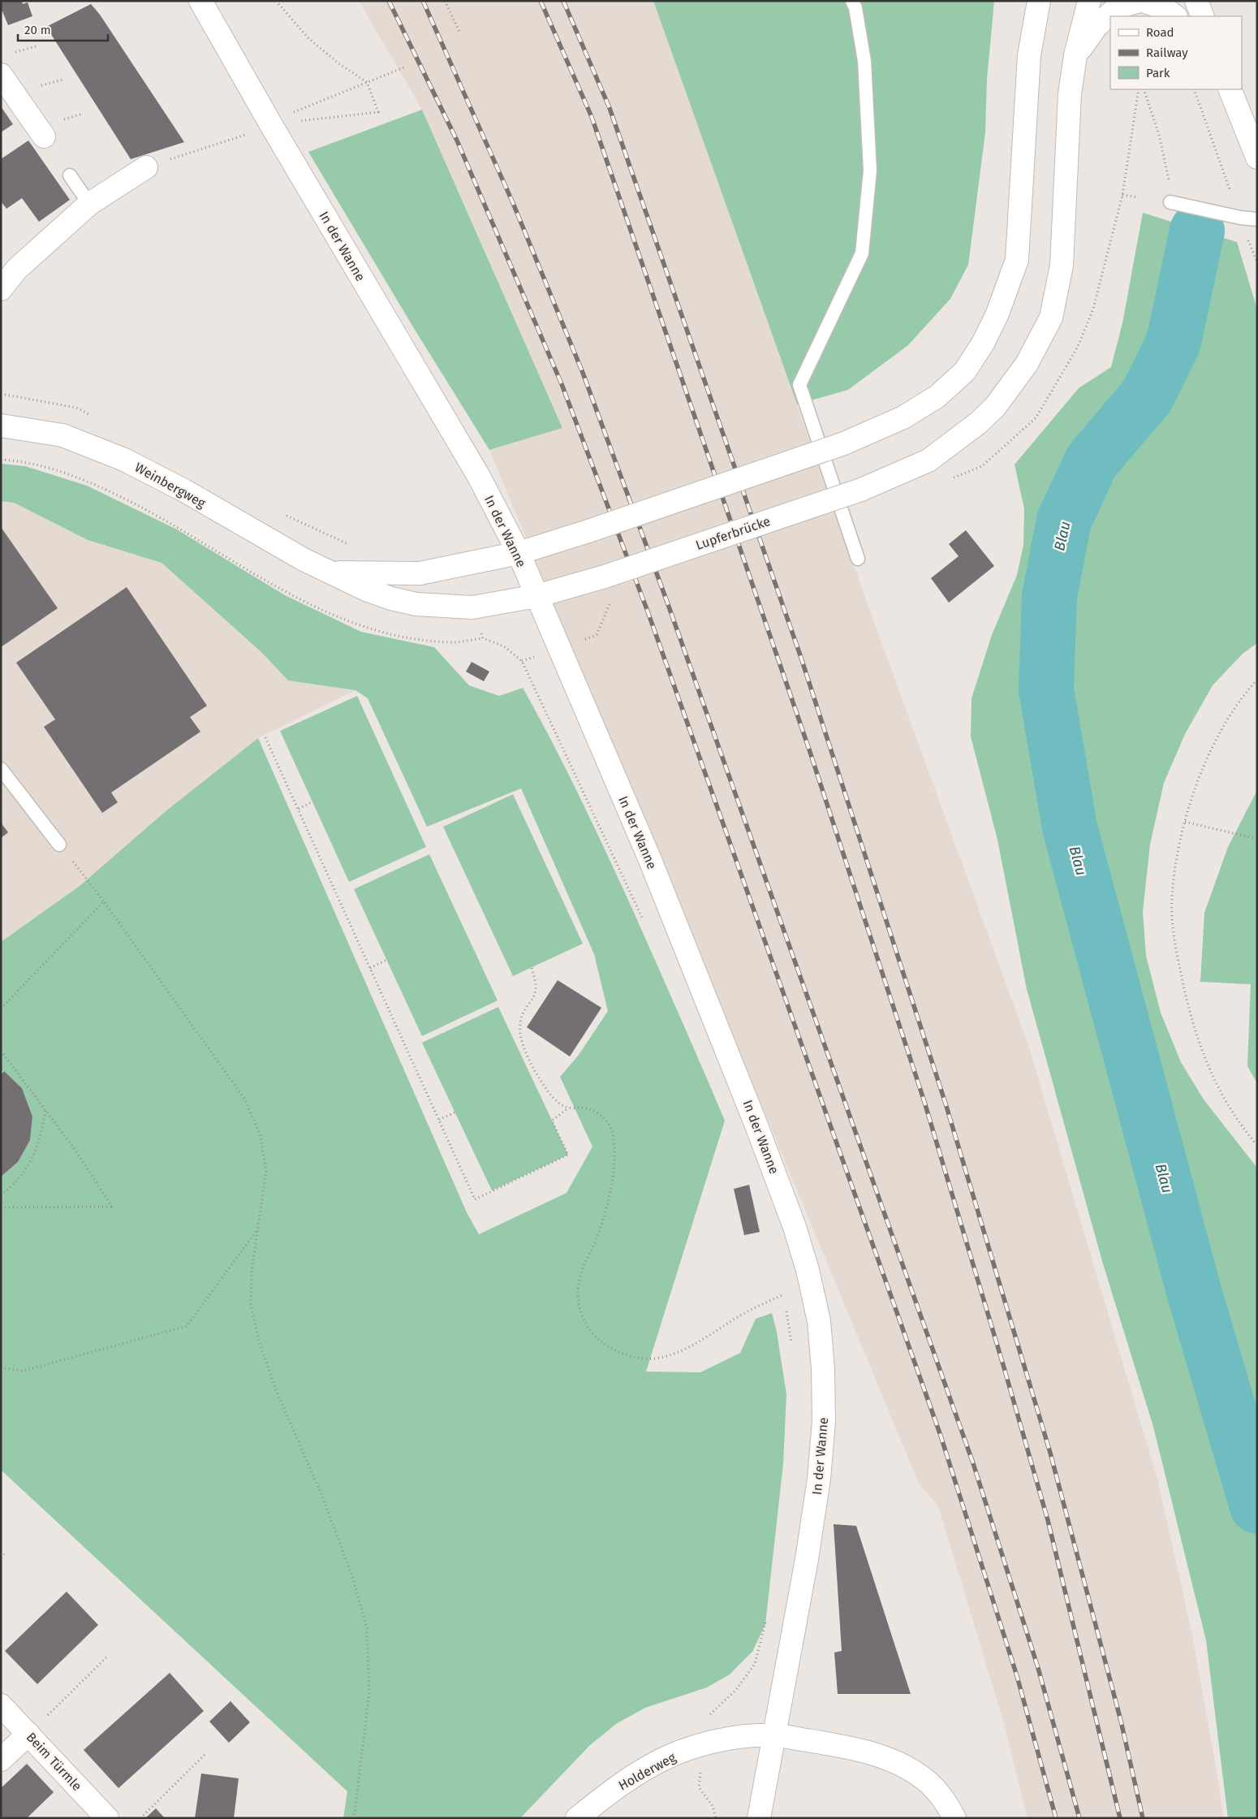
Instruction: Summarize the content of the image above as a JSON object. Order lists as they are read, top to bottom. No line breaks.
{"streets":{"street":["In der Wanne","Weinbergweg","Lupferbrücke","Beim Türmle","Holderweg"]},"crossings":[["In der Wanne","Weinbergweg"],["In der Wanne","Lupferbrücke"],["In der Wanne","Holderweg"],["Weinbergweg","Lupferbrücke"]],"water":["Blau"],"legend":["Road","Railway","Park"],"scale_bar":"20 m"}
